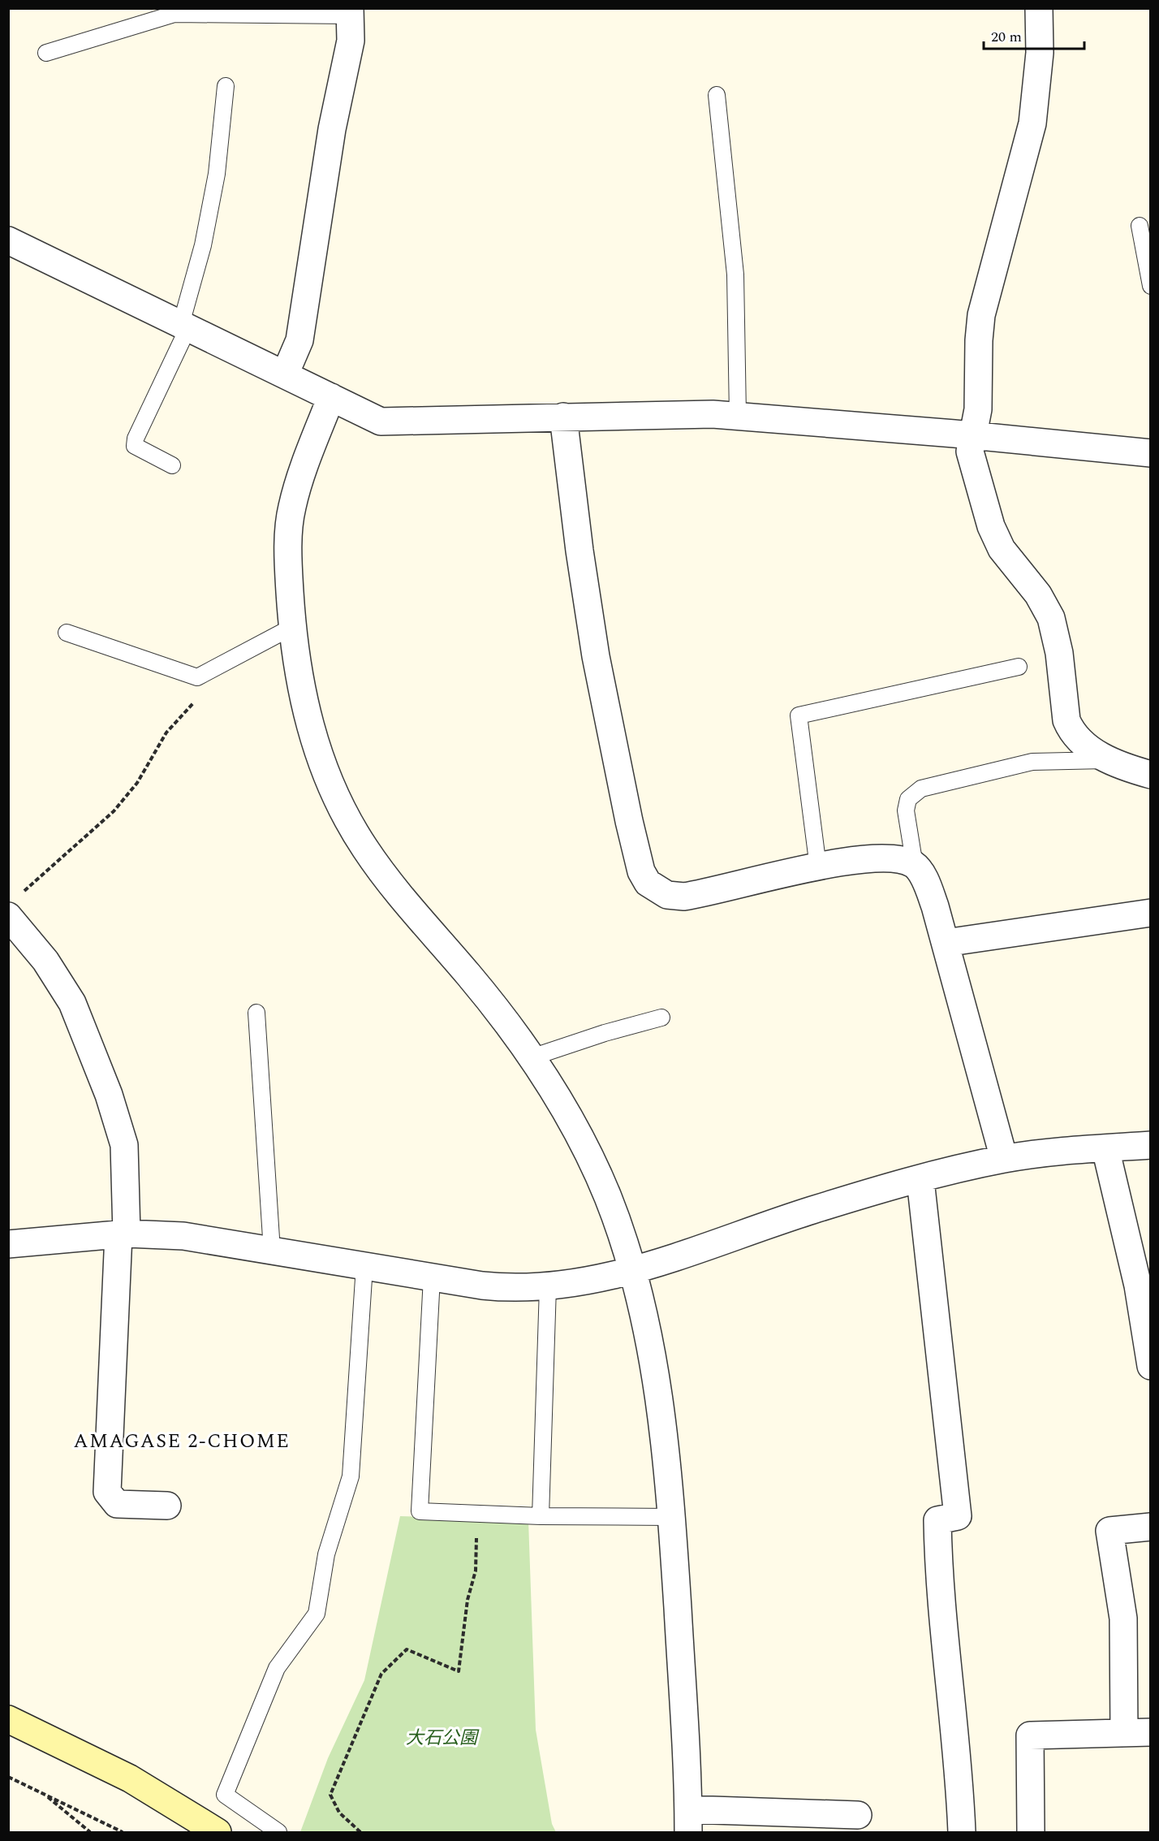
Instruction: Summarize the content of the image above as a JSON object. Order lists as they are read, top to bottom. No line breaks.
{"districts":["AMAGASE 2-CHOME"],"parks":["大石公園"],"scale_bar":"20 m"}
